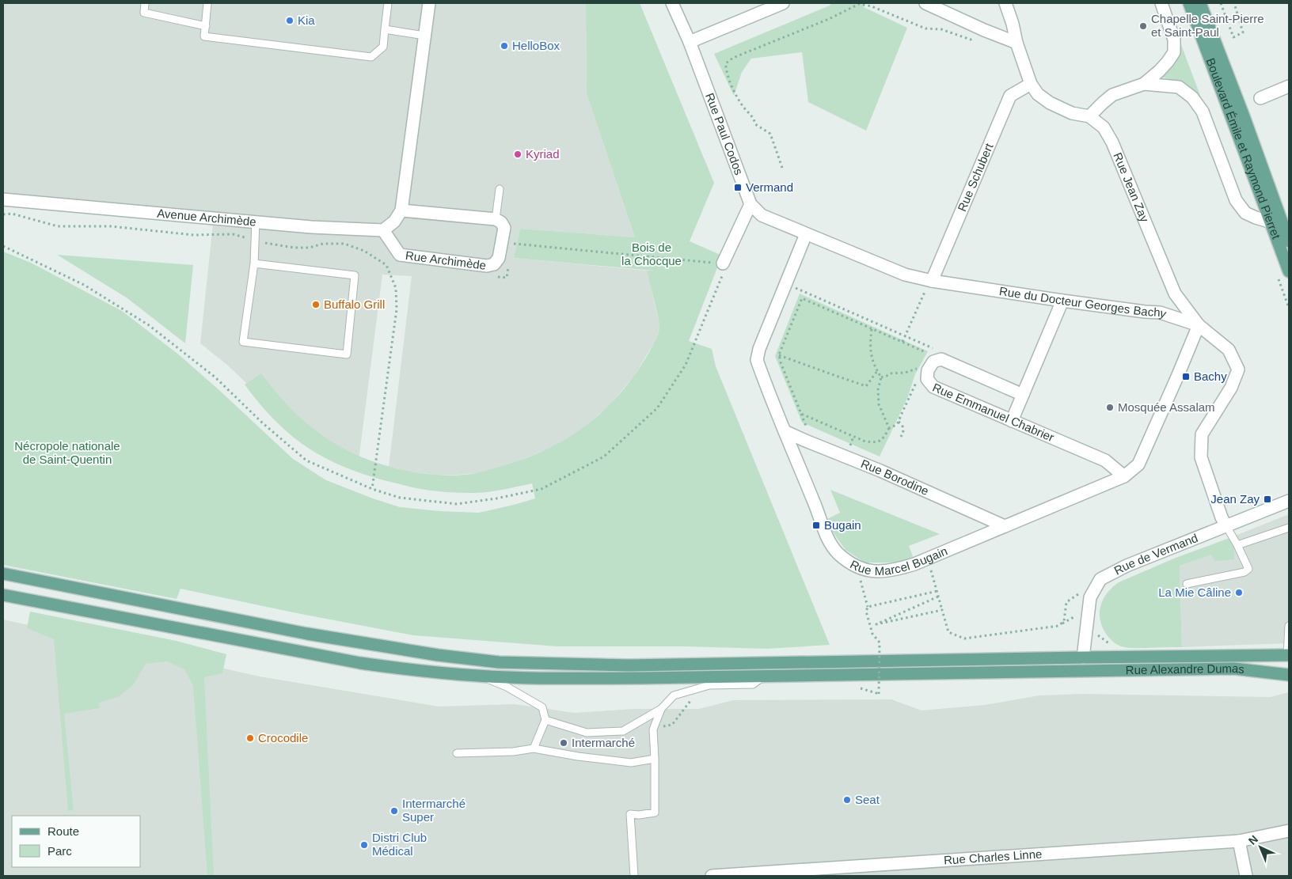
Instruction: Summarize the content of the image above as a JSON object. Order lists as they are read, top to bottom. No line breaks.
{"streets":{"main road":["Boulevard Émile et Raymond Pierret","Rue Alexandre Dumas"],"street":["Rue Paul Codos","Rue Schubert","Rue Jean Zay","Avenue Archimède","Rue Archimède","Rue du Docteur Georges Bachy","Rue Emmanuel Chabrier","Rue Borodine","Rue Marcel Bugain","Rue de Vermand","Rue Charles Linne"]},"crossings":[["Rue Paul Codos","Rue du Docteur Georges Bachy"],["Rue Schubert","Rue Jean Zay"],["Rue Schubert","Rue du Docteur Georges Bachy"],["Rue Jean Zay","Rue du Docteur Georges Bachy"],["Rue Jean Zay","Rue Marcel Bugain"],["Avenue Archimède","Rue Archimède"],["Rue du Docteur Georges Bachy","Rue Marcel Bugain"],["Rue du Docteur Georges Bachy","Rue de Vermand"],["Rue Emmanuel Chabrier","Rue Marcel Bugain"],["Rue Borodine","Rue Marcel Bugain"],["Rue de Vermand","Rue Alexandre Dumas"]],"parks":["Bois de la Chocque","Nécropole nationale de Saint-Quentin"],"places":{"other":["Kia","Chapelle Saint-Pierre et Saint-Paul","HelloBox","Kyriad","Buffalo Grill","Mosquée Assalam","La Mie Câline","Crocodile","Intermarché","Seat","Intermarché Super","Distri Club Médical"],"transit":["Vermand","Bachy","Jean Zay","Bugain"]},"legend":["Route","Parc"],"north":"top left"}
